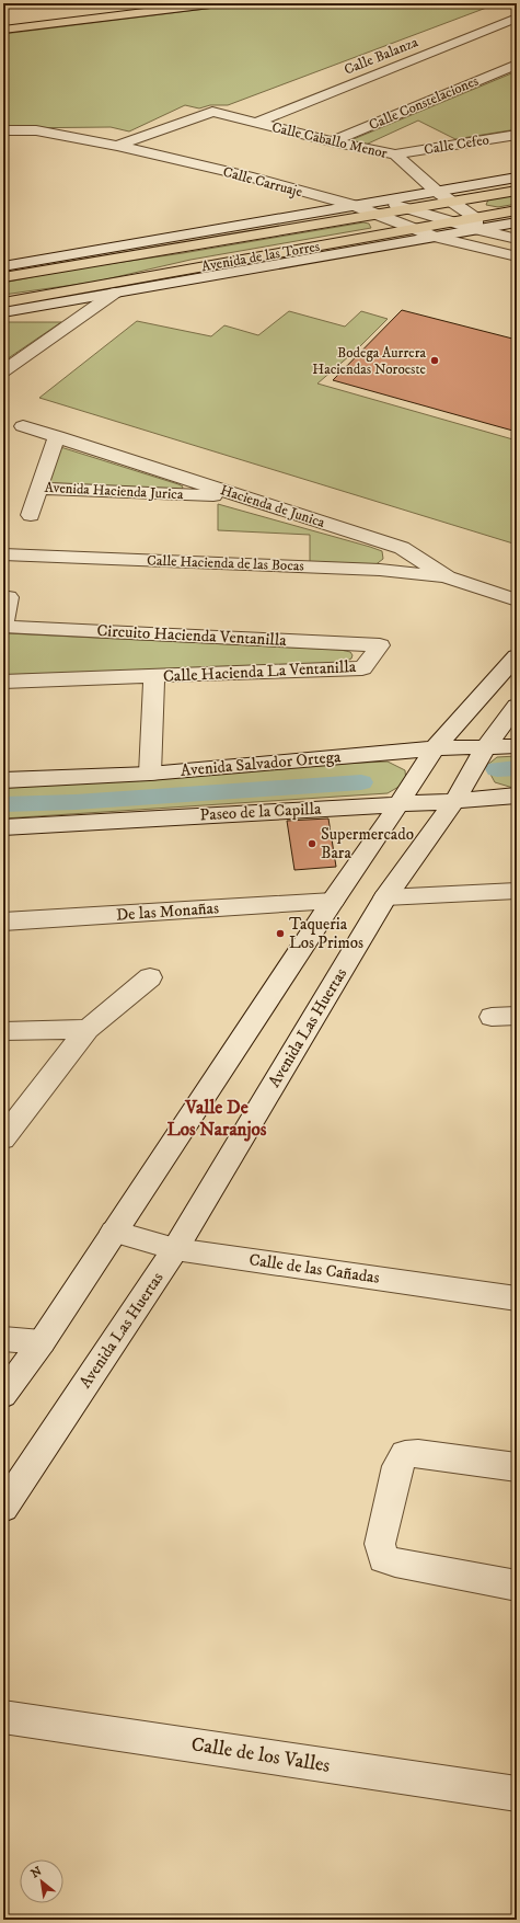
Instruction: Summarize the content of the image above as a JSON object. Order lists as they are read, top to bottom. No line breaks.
{"streets":{"main road":["Avenida de las Torres"],"street":["Calle Balanza","Calle Constelaciones","Calle Caballo Menor","Calle Cefeo","Calle Carruaje","Avenida Hacienda Jurica","Hacienda de Junica","Calle Hacienda de las Bocas","Circuito Hacienda Ventanilla","Calle Hacienda La Ventanilla","Avenida Salvador Ortega","Paseo de la Capilla","De las Monañas","Avenida Las Huertas","Calle de las Cañadas","Calle de los Valles"]},"crossings":[["Calle Balanza","Calle Caballo Menor"],["Calle Constelaciones","Calle Caballo Menor"],["Calle Caballo Menor","Calle Cefeo"],["Calle Caballo Menor","Calle Carruaje"],["Calle Caballo Menor","Avenida de las Torres"],["Calle Carruaje","Avenida de las Torres"],["Avenida Hacienda Jurica","Hacienda de Junica"],["Hacienda de Junica","Calle Hacienda de las Bocas"],["Circuito Hacienda Ventanilla","Calle Hacienda La Ventanilla"],["Calle Hacienda La Ventanilla","Avenida Salvador Ortega"],["Avenida Salvador Ortega","Avenida Las Huertas"],["Paseo de la Capilla","Avenida Las Huertas"],["Avenida Las Huertas","Calle de las Cañadas"]],"districts":["Valle De Los Naranjos"],"places":["Bodega Aurrera Haciendas Noroeste","Supermercado Bara","Taqueria Los Primos"],"north":"top left"}
